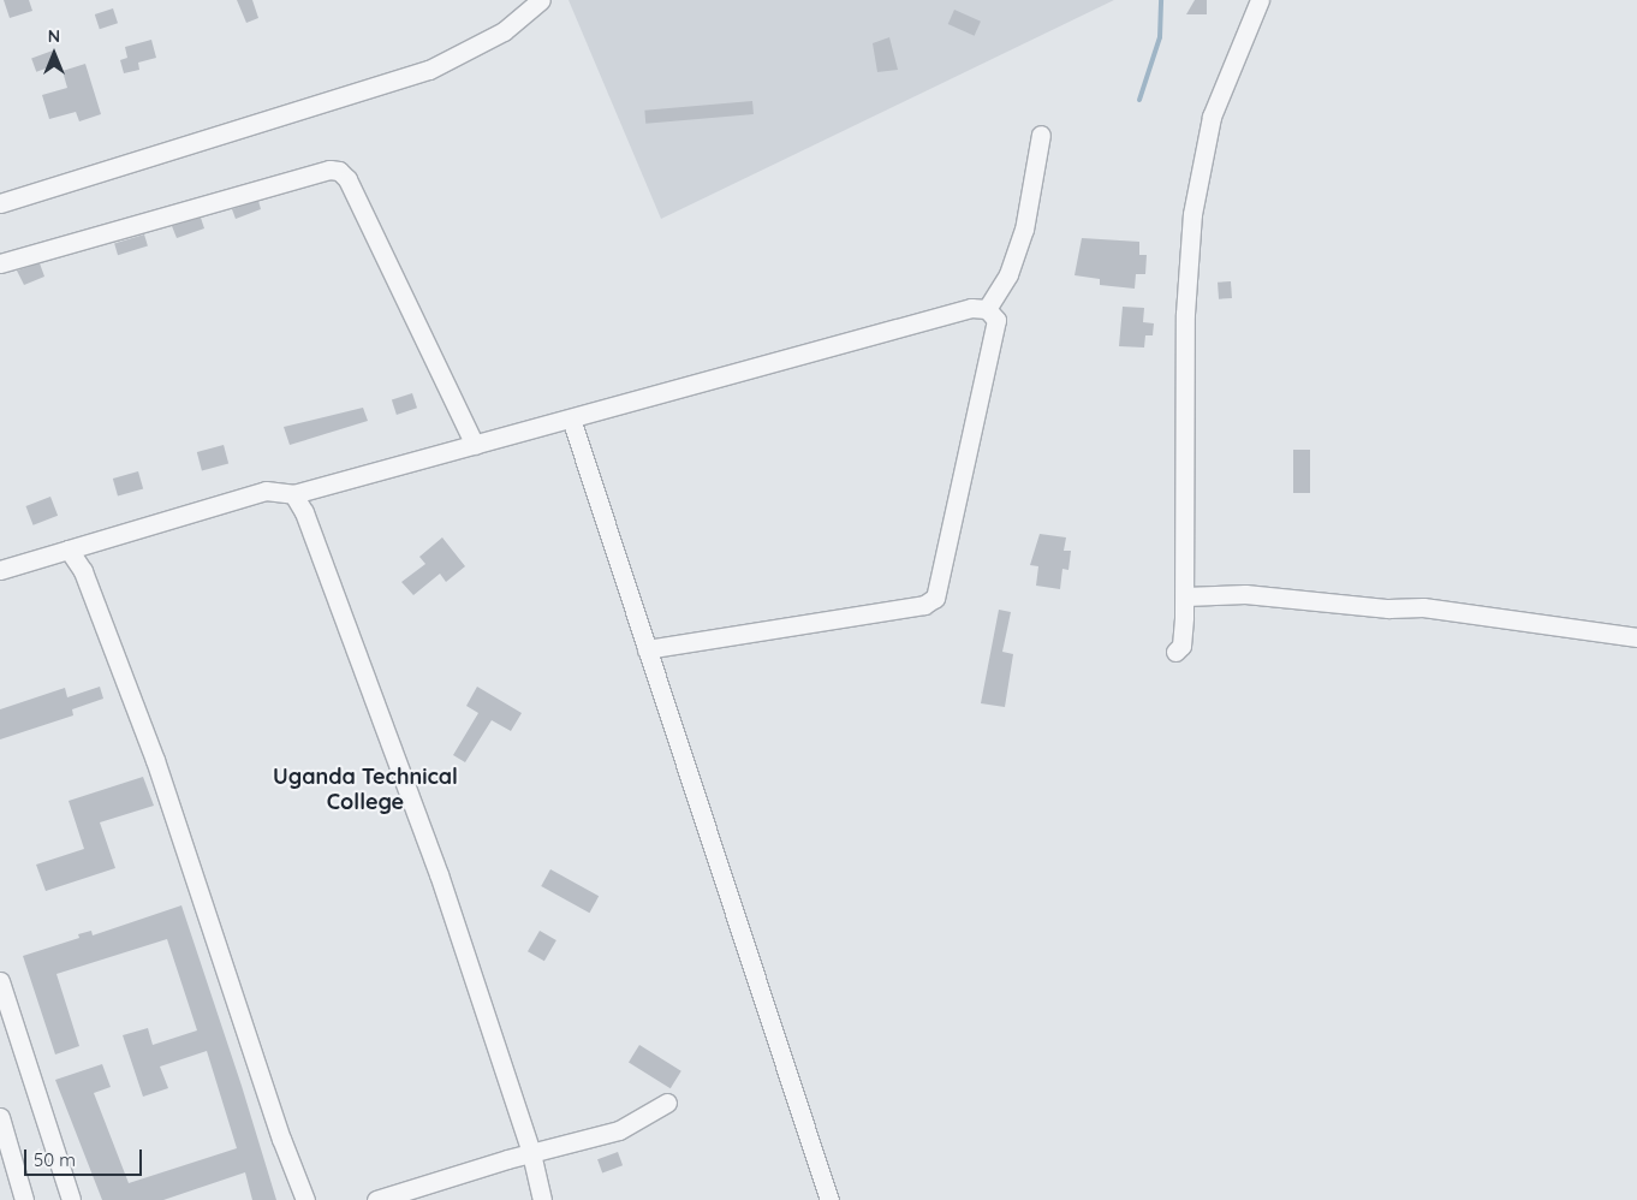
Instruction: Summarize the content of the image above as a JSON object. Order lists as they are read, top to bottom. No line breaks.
{"districts":["Uganda Technical College"],"scale_bar":"50 m","north":"top"}
